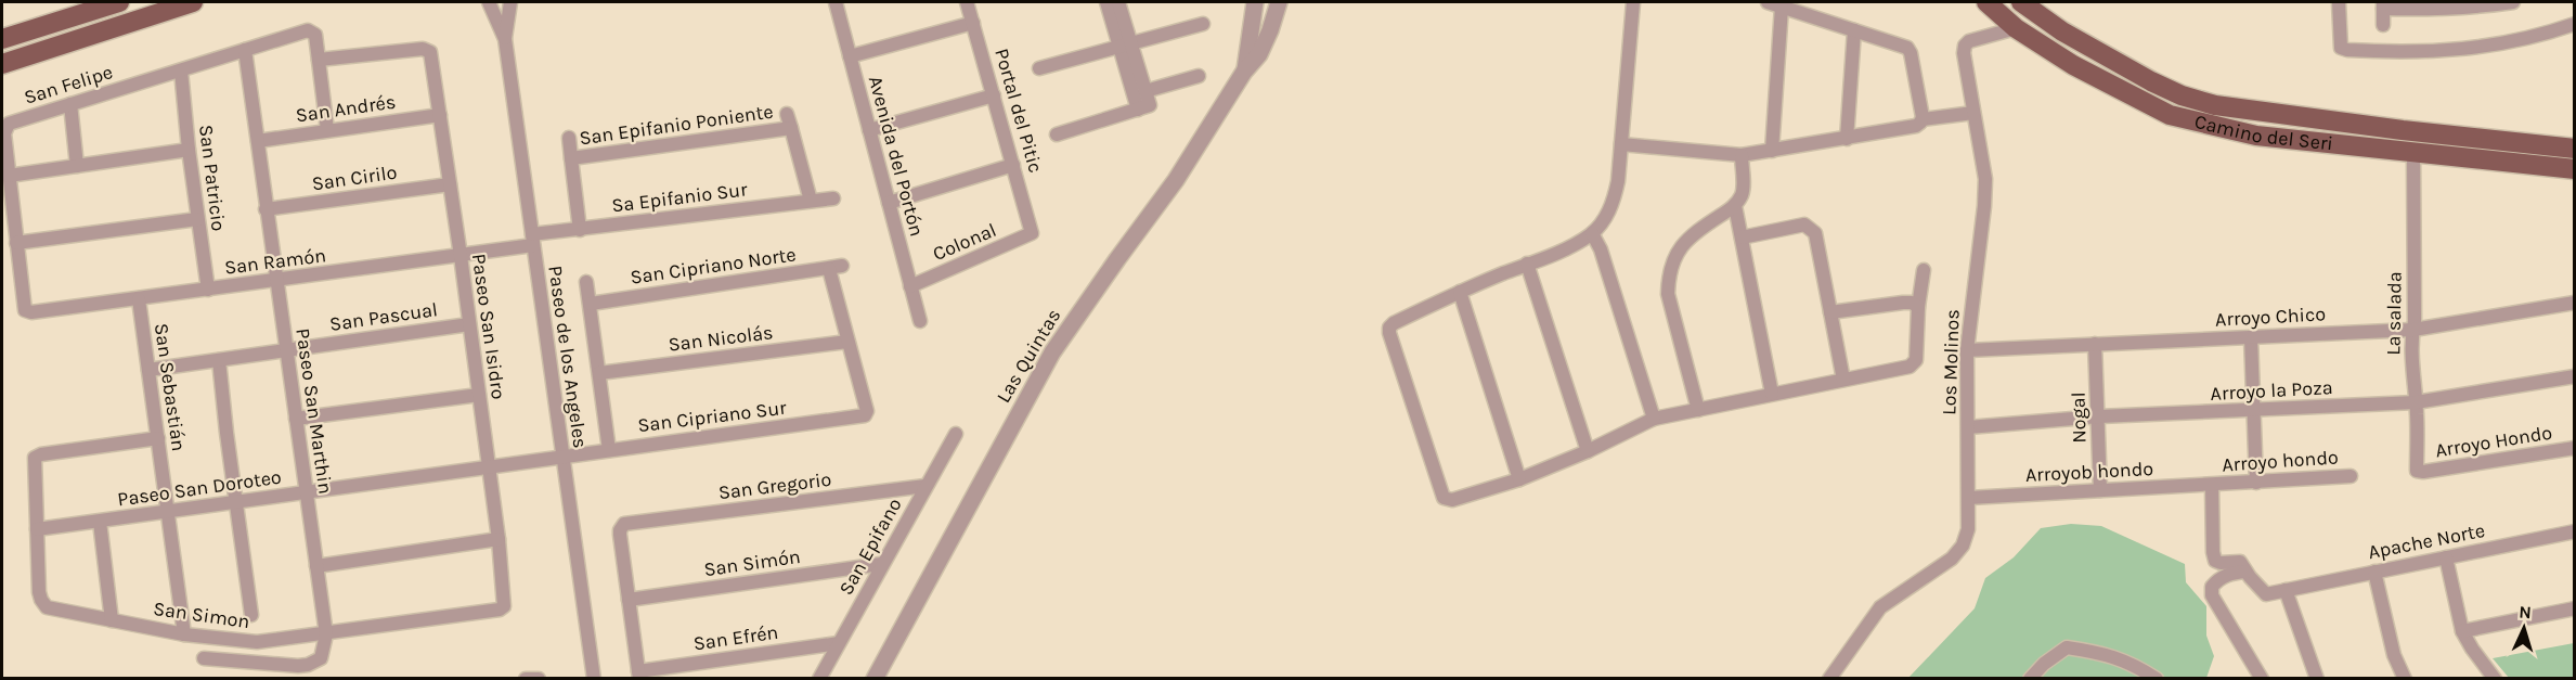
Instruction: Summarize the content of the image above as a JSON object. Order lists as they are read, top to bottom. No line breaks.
{"streets":{"main road":["Camino del Seri"],"street":["San Felipe","San Andrés","Portal del Pitic","San Epifanio Poniente","Avenida del Portón","San Patricio","San Cirilo","Sa Epifanio Sur","Colonal","San Ramón","San Cipriano Norte","La salada","San Pascual","Arroyo Chico","Paseo San Isidro","San Nicolás","Las Quintas","Paseo de los Angeles","Los Molinos","San Sebastián","Arroyo la Poza","Paseo San Marthin","San Cipriano Sur","Nogal","Arroyo Hondo","Arroyo hondo","Arroyob hondo","San Gregorio","Paseo San Doroteo","Apache Norte","San Epifano","San Simón","San Simon","San Efrén"]},"crossings":[["San Felipe","San Patricio"],["San Felipe","San Ramón"],["San Felipe","Paseo San Isidro"],["San Felipe","Paseo San Marthin"],["San Andrés","Paseo San Isidro"],["San Andrés","Paseo San Marthin"],["Portal del Pitic","Colonal"],["San Epifanio Poniente","Sa Epifanio Sur"],["Camino del Seri","La salada"],["Camino del Seri","Los Molinos"],["Avenida del Portón","Colonal"],["San Patricio","San Ramón"],["San Cirilo","Paseo San Isidro"],["San Cirilo","Paseo San Marthin"],["Sa Epifanio Sur","San Ramón"],["Sa Epifanio Sur","Paseo de los Angeles"],["San Ramón","Paseo San Isidro"],["San Ramón","Paseo de los Angeles"],["San Ramón","San Sebastián"],["San Ramón","Paseo San Marthin"],["San Cipriano Norte","San Nicolás"],["San Cipriano Norte","San Cipriano Sur"],["La salada","Arroyo Chico"],["La salada","Arroyo la Poza"],["La salada","Arroyo Hondo"],["San Pascual","Paseo San Isidro"],["San Pascual","San Sebastián"],["San Pascual","Paseo San Marthin"],["Arroyo Chico","Los Molinos"],["Arroyo Chico","Nogal"],["Paseo San Isidro","Paseo San Doroteo"],["Paseo San Isidro","San Simon"],["San Nicolás","San Cipriano Sur"],["Paseo de los Angeles","San Cipriano Sur"],["Paseo de los Angeles","Paseo San Doroteo"],["Los Molinos","Arroyo la Poza"],["Los Molinos","Arroyob hondo"],["San Sebastián","Paseo San Doroteo"],["San Sebastián","San Simon"],["Arroyo la Poza","Nogal"],["Paseo San Marthin","Paseo San Doroteo"],["Paseo San Marthin","San Simon"],["San Cipriano Sur","Paseo San Doroteo"],["Nogal","Arroyob hondo"],["Arroyo hondo","Arroyob hondo"],["San Gregorio","San Epifano"],["San Gregorio","San Simón"],["Paseo San Doroteo","San Simon"],["San Epifano","San Simón"],["San Epifano","San Efrén"]],"north":"top"}
